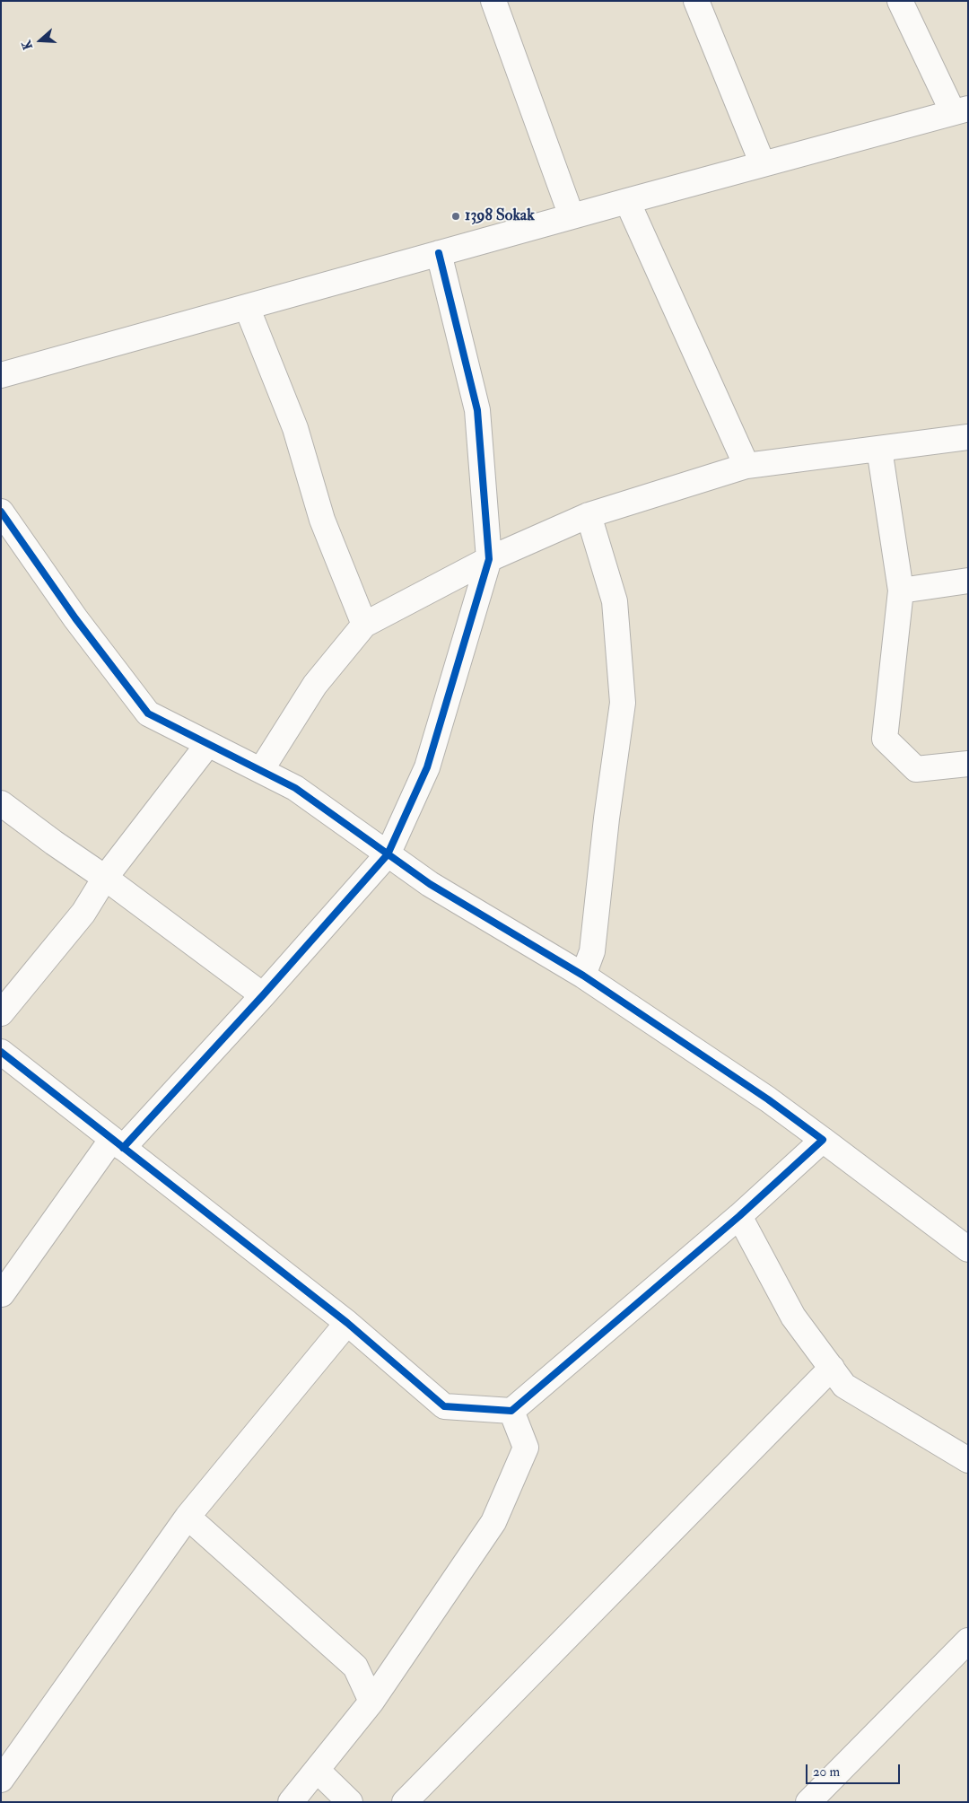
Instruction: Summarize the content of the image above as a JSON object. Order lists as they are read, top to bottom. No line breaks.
{"places":["1398 Sokak"],"scale_bar":"20 m","north":"left"}
